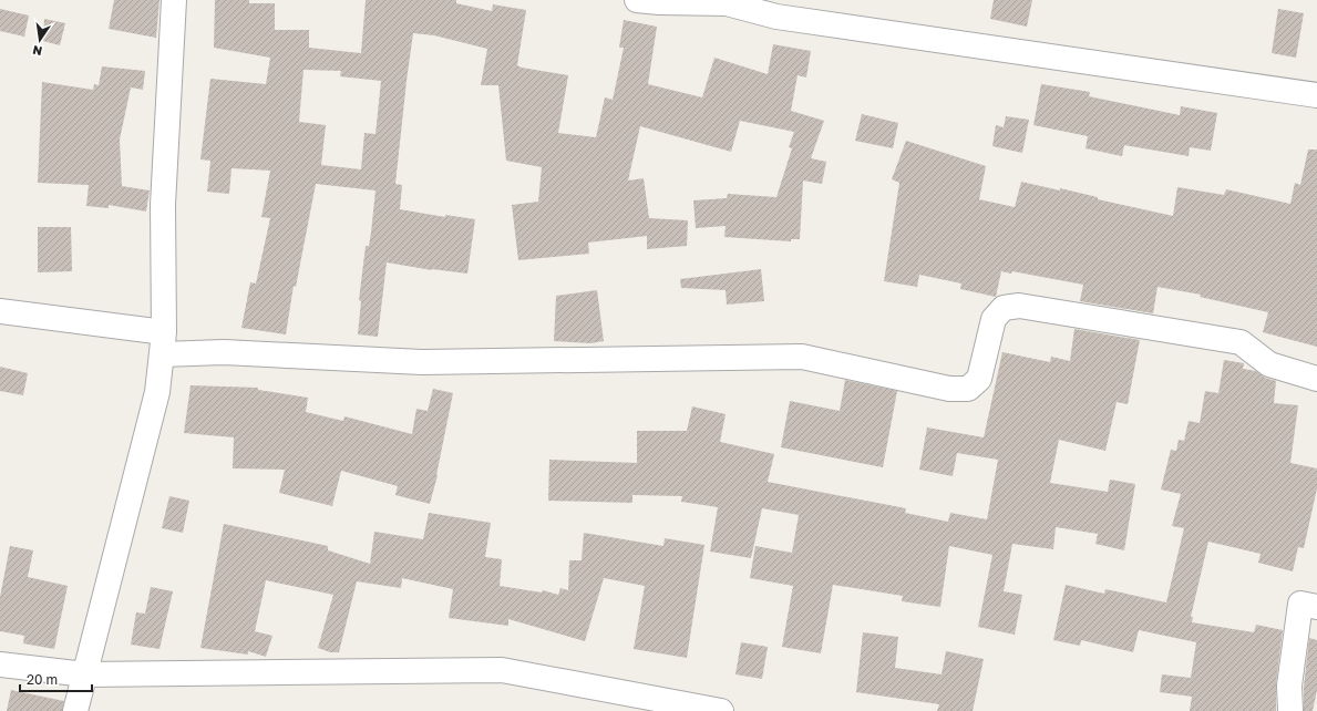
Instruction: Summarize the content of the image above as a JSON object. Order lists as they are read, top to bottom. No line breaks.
{"scale_bar":"20 m","north":"bottom"}
